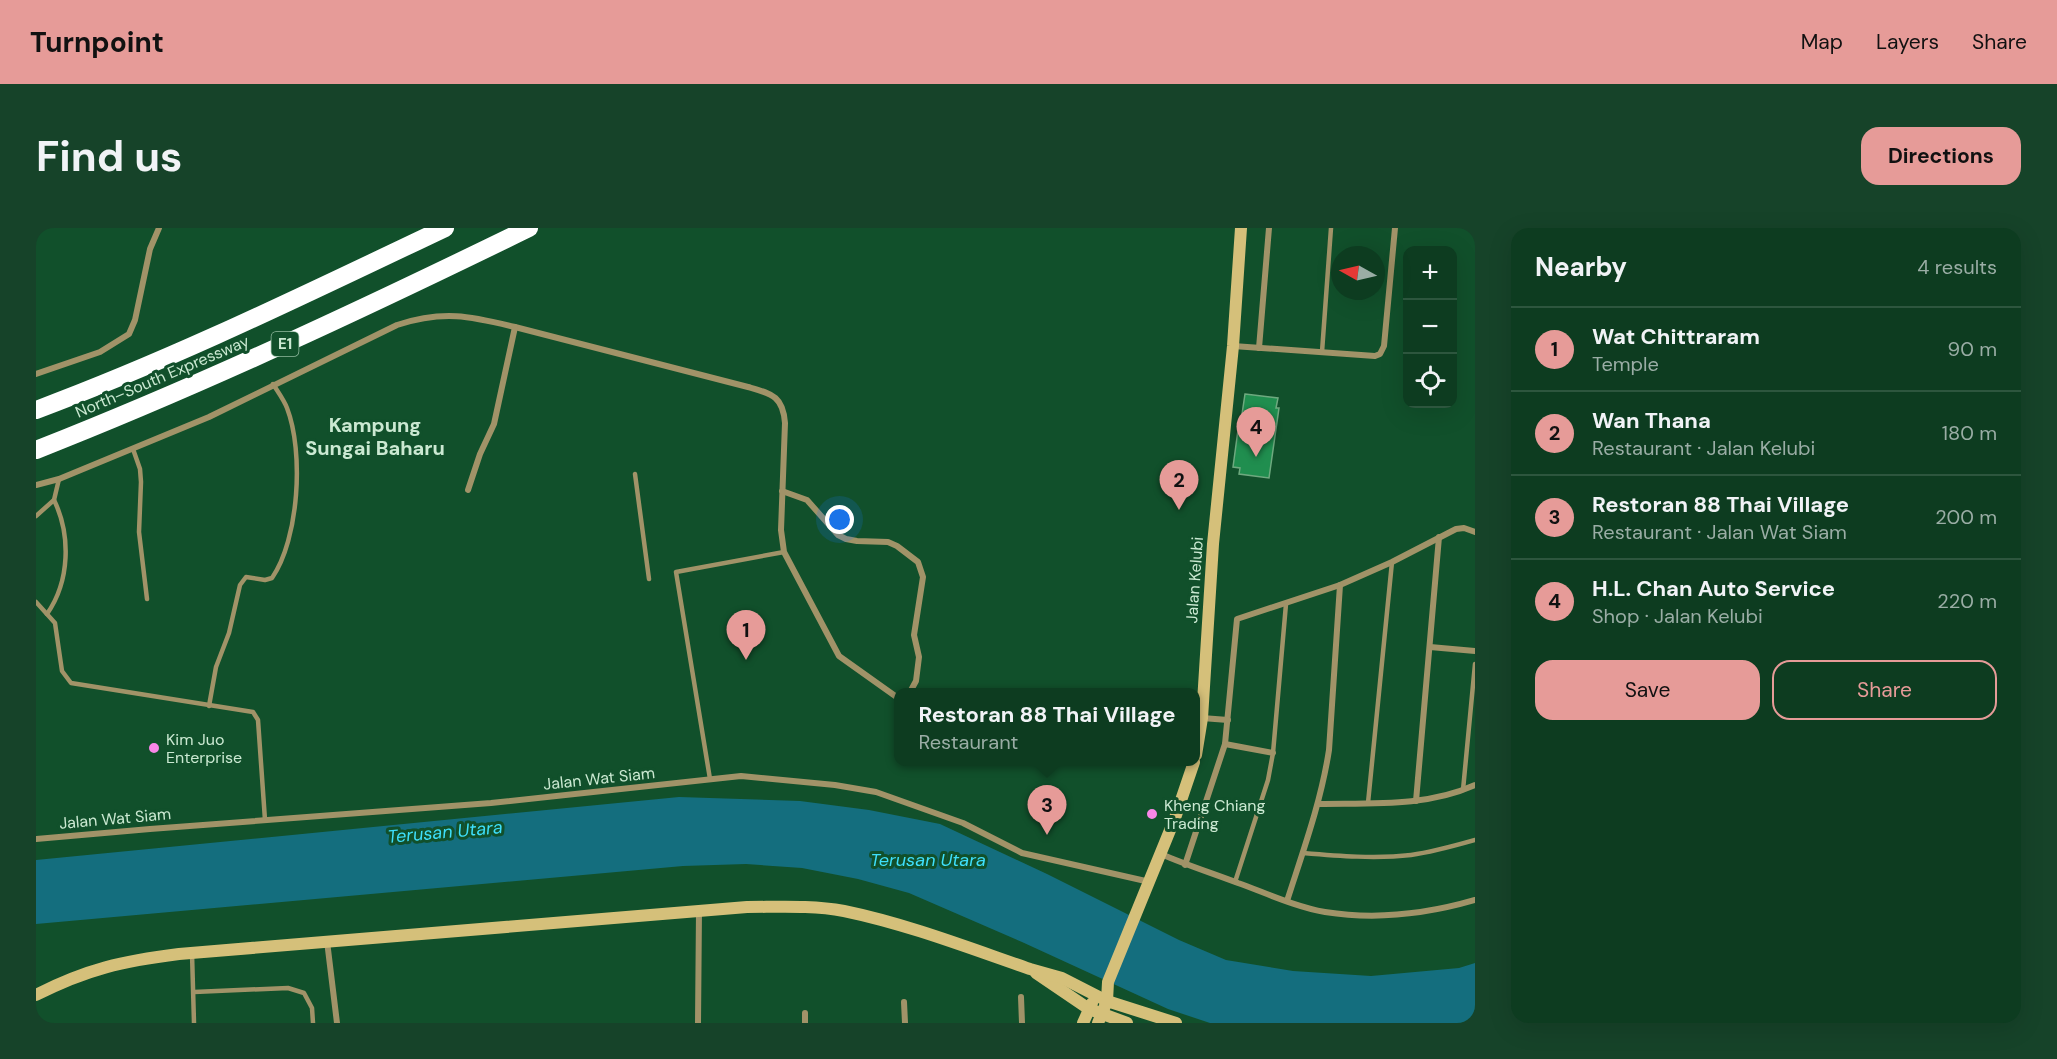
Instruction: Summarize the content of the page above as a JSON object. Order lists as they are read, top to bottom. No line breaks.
{"streets":{"highway":["E1","North–South Expressway"],"street":["Jalan Kelubi","Jalan Wat Siam"]},"crossings":[["Jalan Kelubi","Jalan Wat Siam"]],"districts":["Kampung Sungai Baharu"],"water":["Terusan Utara"],"places":["Kim Juo Enterprise","Kheng Chiang Trading"],"north":"left","page":{"header":"Turnpoint","nav":["Map","Layers","Share"],"buttons":["Directions",["Save","Share"]],"title":"Find us","heading":["Nearby","4 results"],"map_buttons":["+","−"],"list":[{"mark":"1","name":"Wat Chittraram","note":"Temple","value":"90 m"},{"mark":"2","name":"Wan Thana","note":"Restaurant · Jalan Kelubi","value":"180 m"},{"mark":"3","name":"Restoran 88 Thai Village","note":"Restaurant · Jalan Wat Siam","value":"200 m"},{"mark":"4","name":"H.L. Chan Auto Service","note":"Shop · Jalan Kelubi","value":"220 m"}],"pins":["4","2","1","3"],"popup":["Restoran 88 Thai Village","Restaurant"]}}
